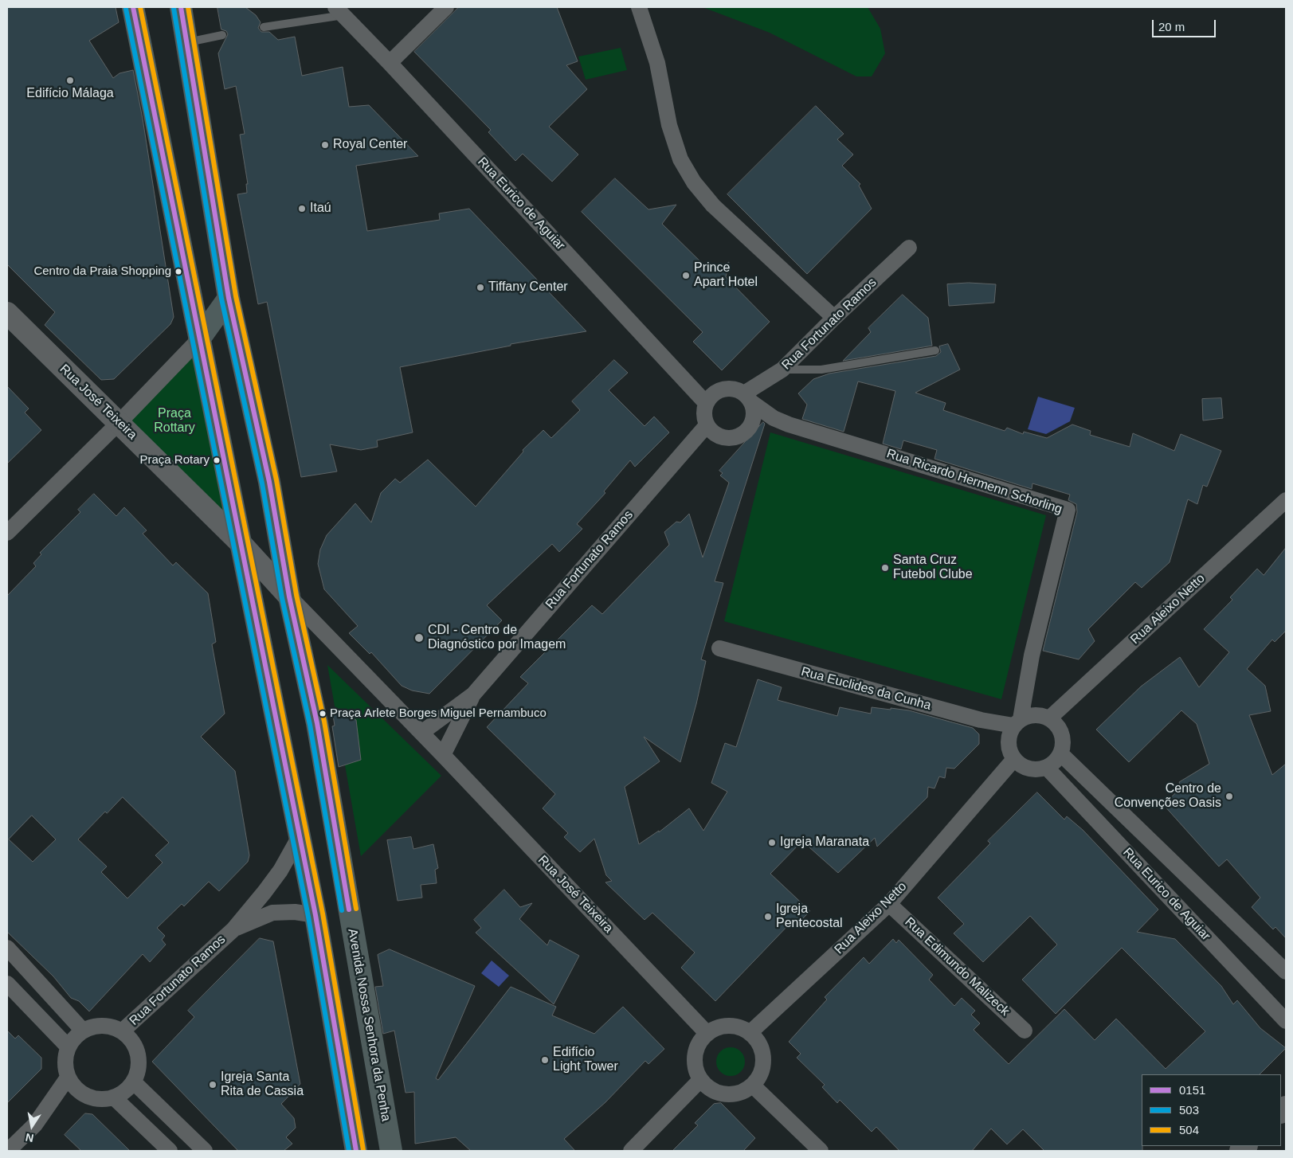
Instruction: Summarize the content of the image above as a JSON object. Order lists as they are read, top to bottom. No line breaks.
{"streets":{"main road":["Avenida Nossa Senhora da Penha"],"street":["Rua Eurico de Aguiar","Rua Fortunato Ramos","Rua José Teixeira","Rua Ricardo Hermenn Schorling","Rua Aleixo Netto","Rua Euclides da Cunha","Rua Edimundo Malizeck"]},"crossings":[["Rua Eurico de Aguiar","Rua Fortunato Ramos"],["Rua Eurico de Aguiar","Rua Ricardo Hermenn Schorling"],["Rua Eurico de Aguiar","Rua Aleixo Netto"],["Rua Eurico de Aguiar","Rua Euclides da Cunha"],["Rua Fortunato Ramos","Rua José Teixeira"],["Rua Fortunato Ramos","Rua Ricardo Hermenn Schorling"],["Rua José Teixeira","Rua Aleixo Netto"],["Rua José Teixeira","Avenida Nossa Senhora da Penha"],["Rua Ricardo Hermenn Schorling","Rua Aleixo Netto"],["Rua Ricardo Hermenn Schorling","Rua Euclides da Cunha"],["Rua Aleixo Netto","Rua Euclides da Cunha"],["Rua Aleixo Netto","Rua Edimundo Malizeck"]],"parks":["Praça Rottary"],"places":["Edifício Málaga","Royal Center","Itaú","Centro da Praia Shopping","Prince Apart Hotel","Tiffany Center","Praça Rotary","Santa Cruz Futebol Clube","CDI - Centro de Diagnóstico por Imagem","Praça Arlete Borges Miguel Pernambuco","Centro de Convenções Oasis","Igreja Maranata","Igreja Pentecostal","Edifício Light Tower","Igreja Santa Rita de Cassia"],"lines":["transit line 0151","transit line 504","transit line 503"],"legend":["0151","503","504"],"scale_bar":"20 m","north":"bottom"}
